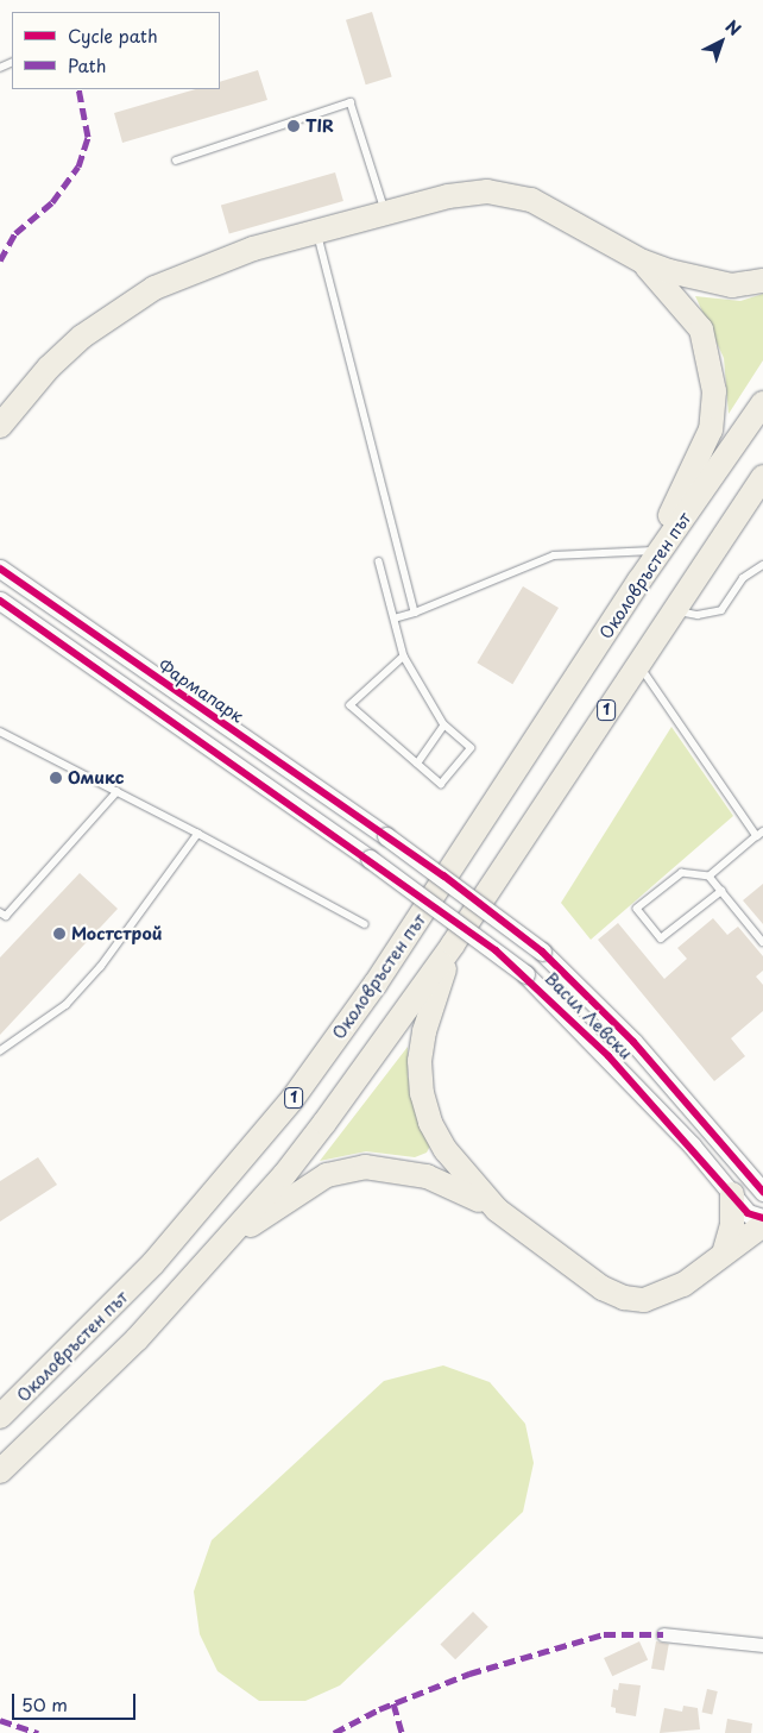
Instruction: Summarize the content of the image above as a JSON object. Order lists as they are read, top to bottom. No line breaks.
{"streets":{"highway":["Околовръстен път","1"],"street":["Фармапарк","Васил Левски"]},"crossings":[["Фармапарк","Васил Левски"]],"places":["TIR","Омикс","Мостстрой"],"legend":["Cycle path","Path"],"scale_bar":"50 m","north":"top right"}
